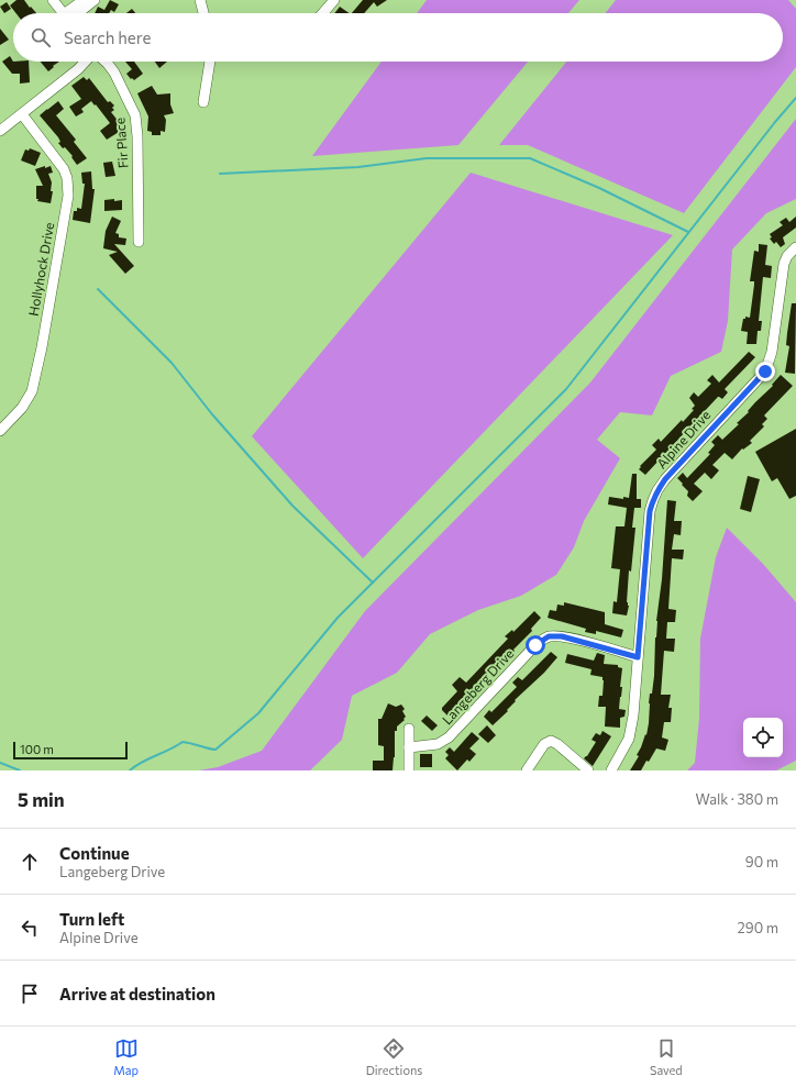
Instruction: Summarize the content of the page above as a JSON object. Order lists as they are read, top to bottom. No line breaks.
{"streets":{"street":["Fir Place","Hollyhock Drive","Alpine Drive","Langeberg Drive"]},"crossings":[["Alpine Drive","Langeberg Drive"]],"scale_bar":"100 m","page":{"search":"Search here","scale":"100 m","heading":["5 min","Walk · 380 m"],"list":[["Continue","Langeberg Drive","90 m"],["Turn left","Alpine Drive","290 m"],"Arrive at destination"],"nav":["Map","Directions","Saved"]}}
